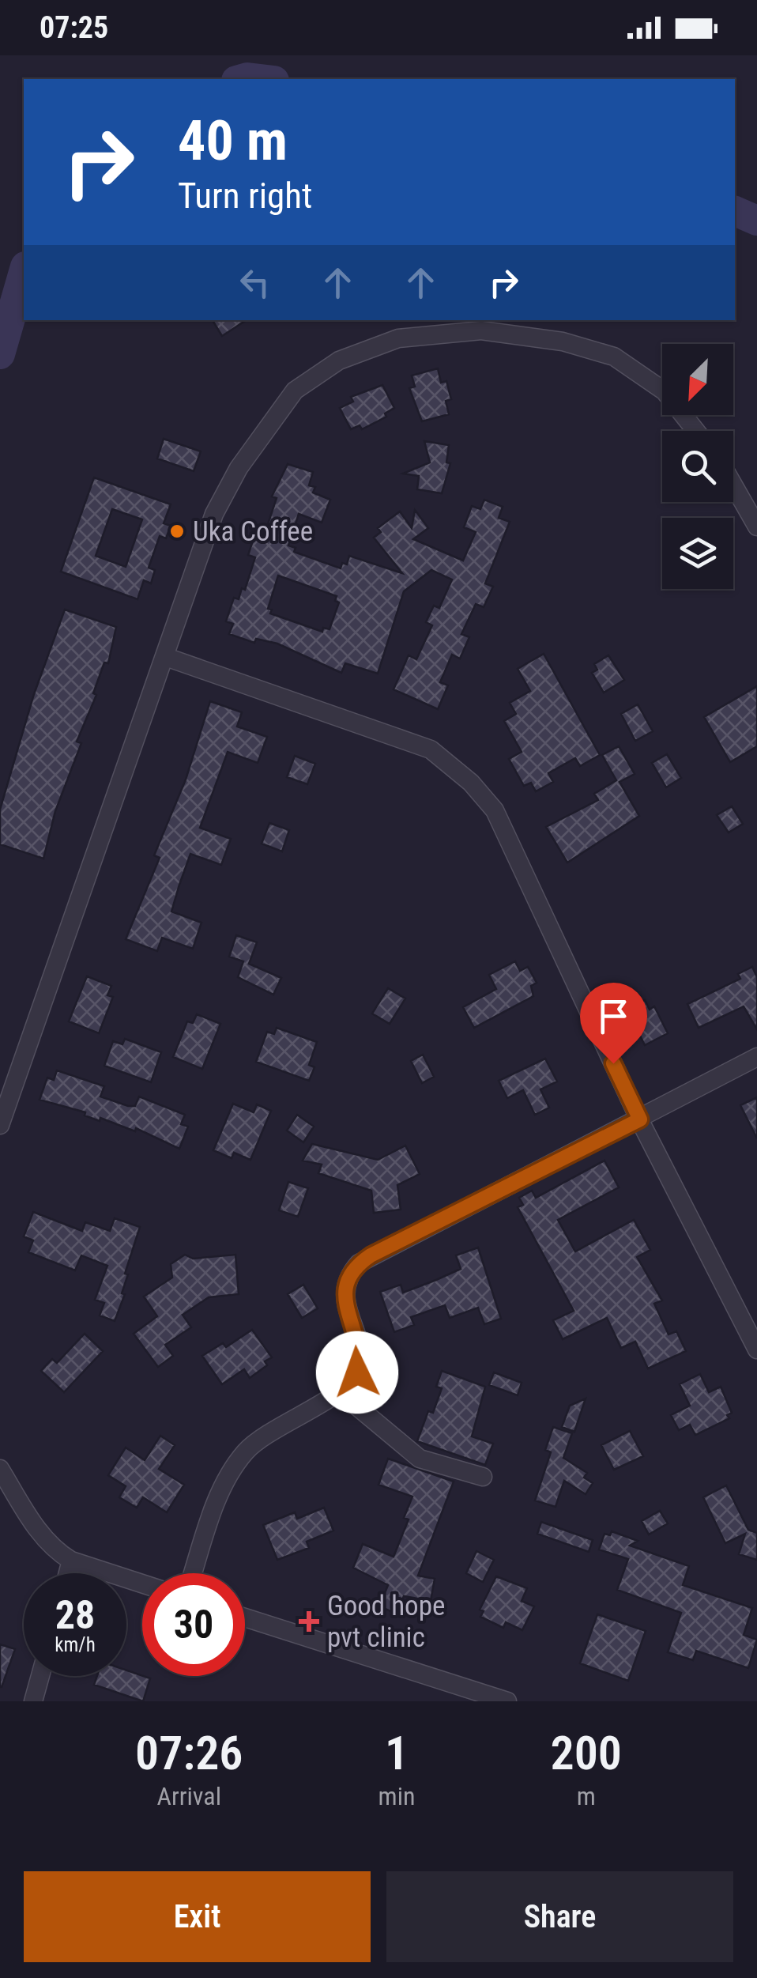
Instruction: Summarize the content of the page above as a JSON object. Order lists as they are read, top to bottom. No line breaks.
{"places":{"other":["Uka Coffee"],"health":["Good hope pvt clinic"]},"north":"bottom left","page":{"status":"07:25","turn":["40 m","Turn right"],"speed":"28 km/h","limit":"30","eta":["07:26","Arrival","1","min","200","m"],"buttons":["Exit","Share"]}}
